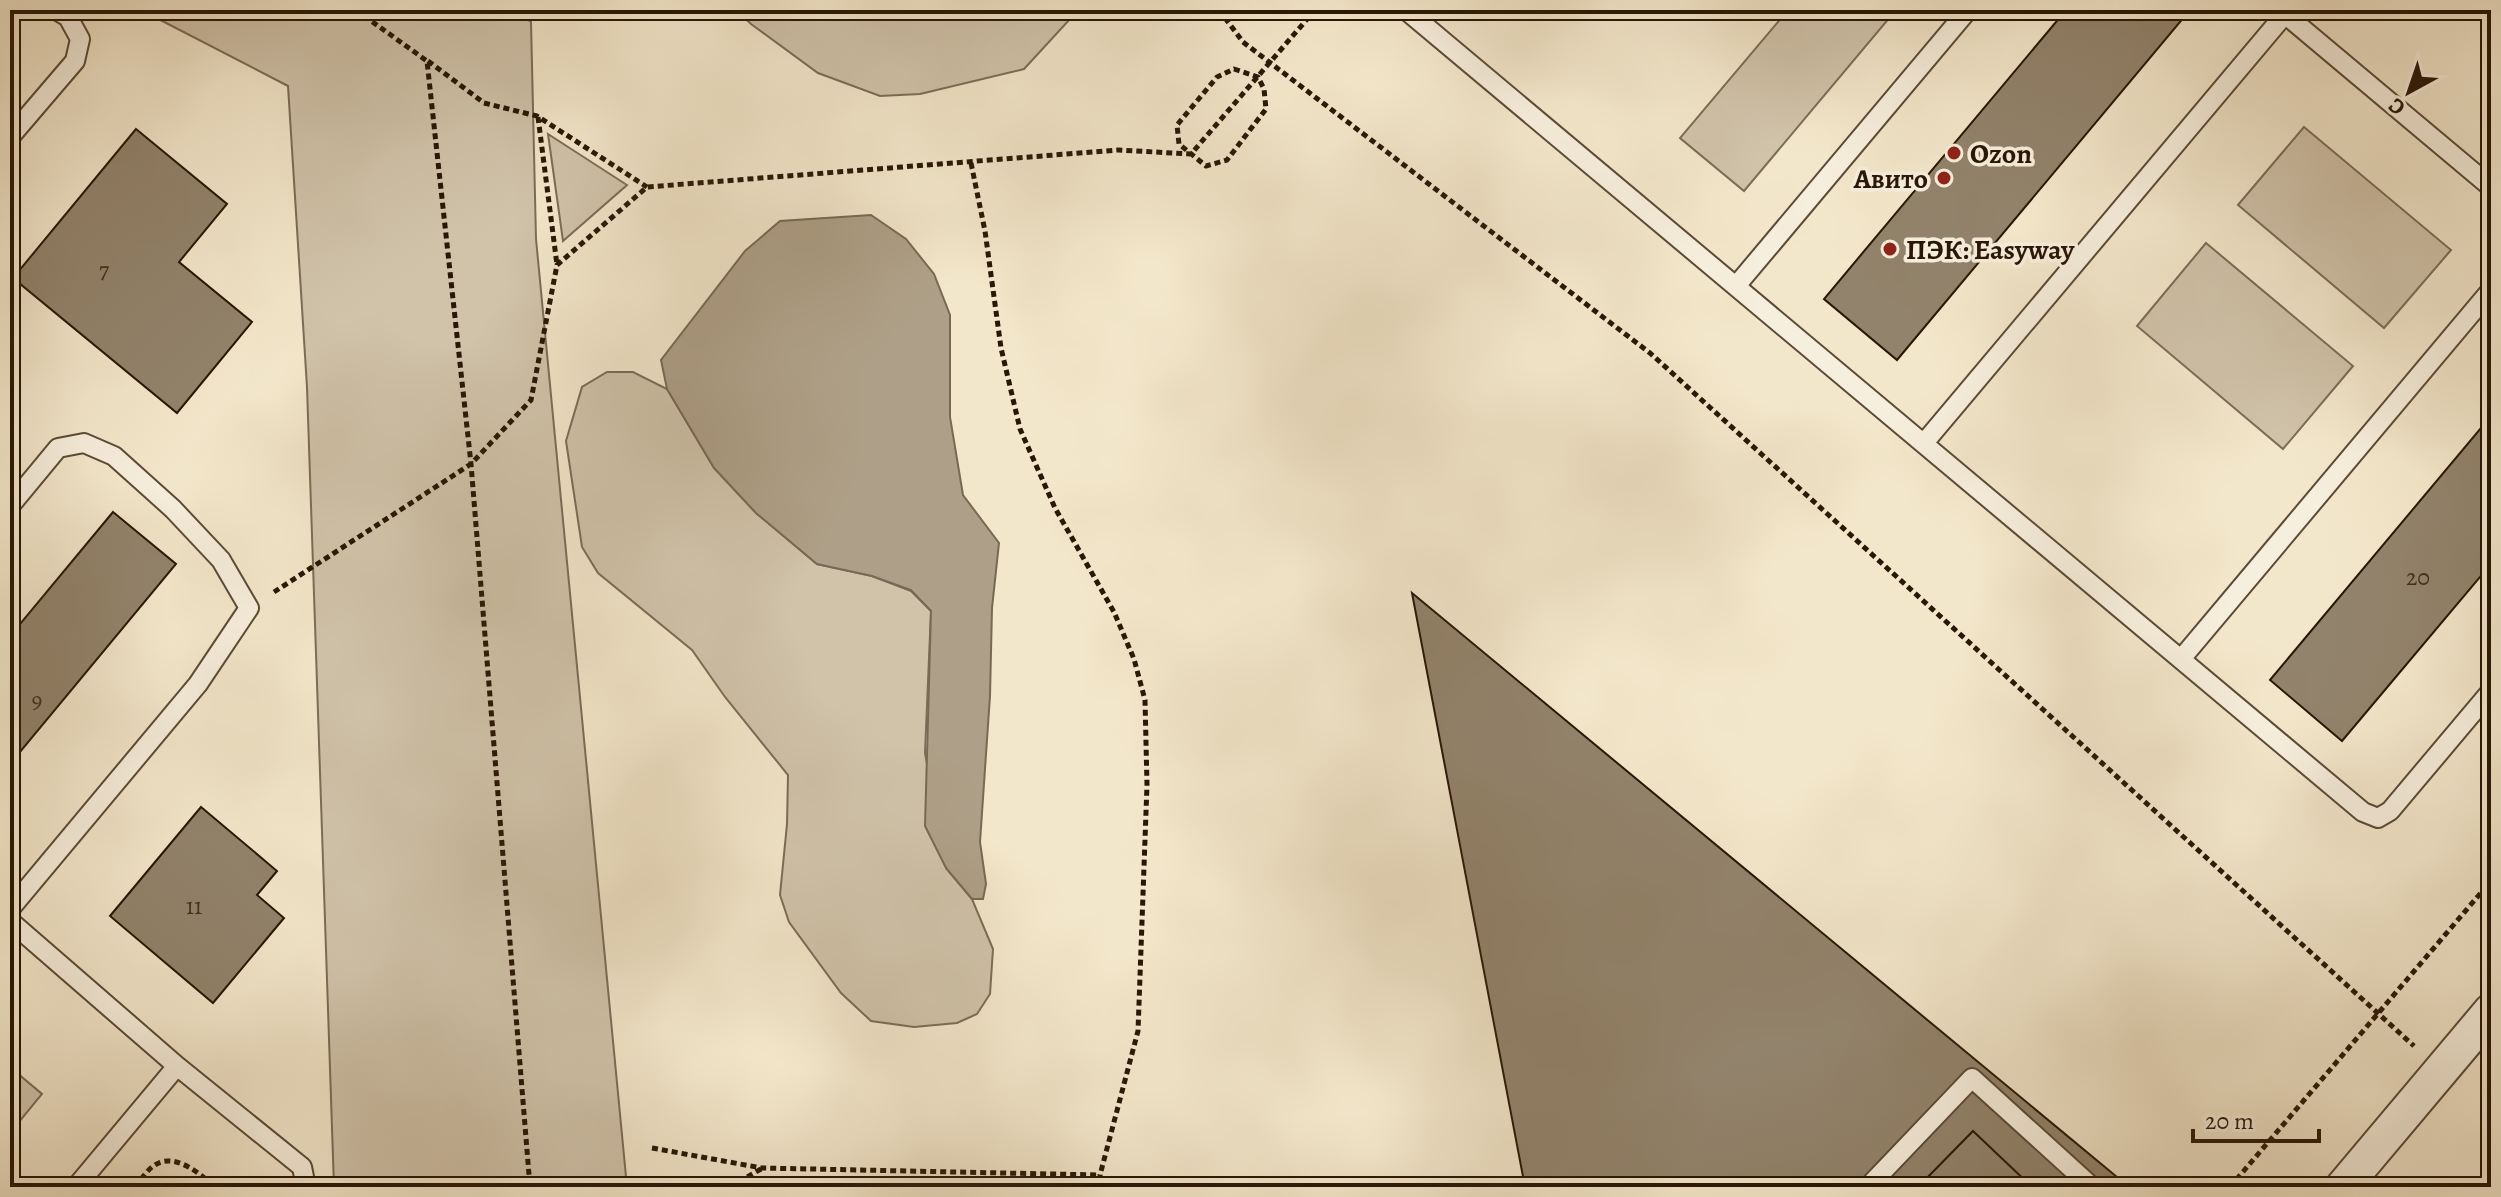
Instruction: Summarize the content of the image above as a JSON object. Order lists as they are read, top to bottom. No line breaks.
{"places":["Ozon","Авито","ПЭК: Easyway"],"house_numbers":["7","20","9","11"],"scale_bar":"20 m","north":"bottom left"}
